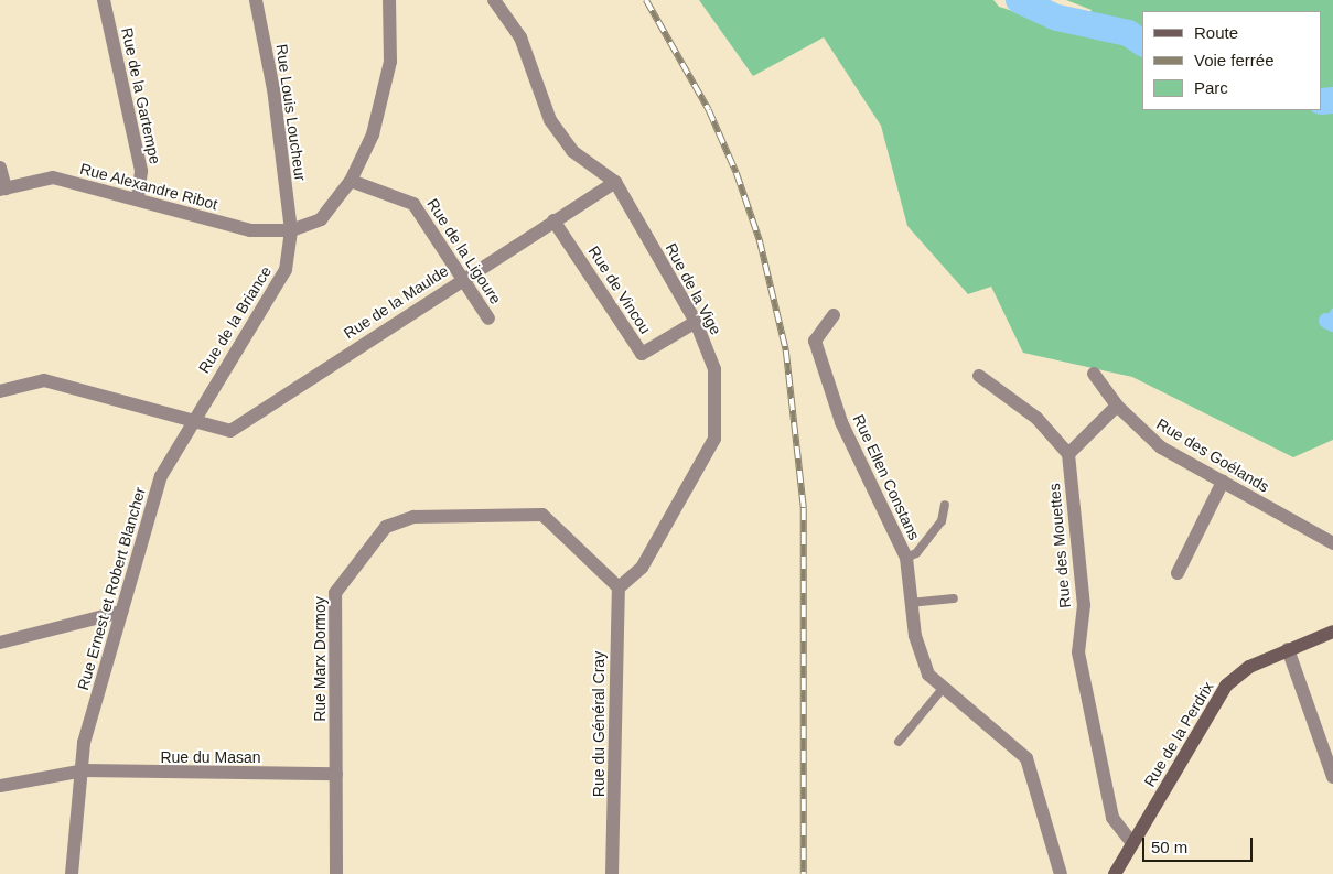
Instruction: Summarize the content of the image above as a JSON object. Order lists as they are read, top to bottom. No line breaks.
{"streets":{"street":["Rue de la Gartempe","Rue Louis Loucheur","Rue Alexandre Ribot","Rue de la Ligoure","Rue de la Vige","Rue de Vincou","Rue de la Maulde","Rue de la Briance","Rue des Goélands","Rue Ellen Constans","Rue des Mouettes","Rue Ernest et Robert Blancher","Rue Marx Dormoy","Rue du Général Cray","Rue de la Perdrix","Rue du Masan"]},"crossings":[["Rue de la Gartempe","Rue Alexandre Ribot"],["Rue Louis Loucheur","Rue Alexandre Ribot"],["Rue Louis Loucheur","Rue de la Briance"],["Rue Alexandre Ribot","Rue de la Briance"],["Rue de la Ligoure","Rue de la Maulde"],["Rue de la Vige","Rue de Vincou"],["Rue de la Vige","Rue de la Maulde"],["Rue de la Vige","Rue Marx Dormoy"],["Rue de la Vige","Rue du Général Cray"],["Rue de Vincou","Rue de la Maulde"],["Rue de la Maulde","Rue de la Briance"],["Rue de la Maulde","Rue Ernest et Robert Blancher"],["Rue de la Briance","Rue Ernest et Robert Blancher"],["Rue des Mouettes","Rue de la Perdrix"],["Rue Ernest et Robert Blancher","Rue du Masan"],["Rue Marx Dormoy","Rue du Général Cray"],["Rue Marx Dormoy","Rue du Masan"]],"legend":["Route","Voie ferrée","Parc"],"scale_bar":"50 m"}
